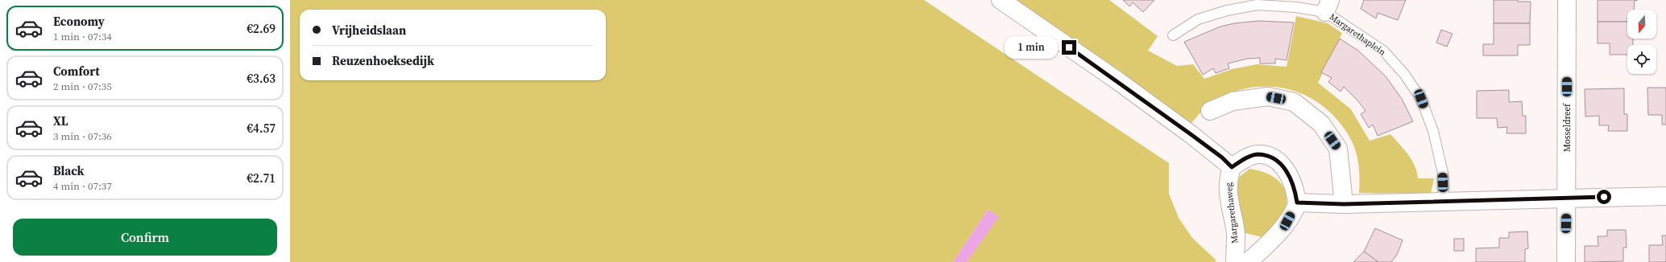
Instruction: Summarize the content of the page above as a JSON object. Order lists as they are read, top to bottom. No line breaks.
{"streets":{"street":["Mosseldreef","Margarethaweg"],"lane":["Margarethaplein"]},"north":"bottom","page":{"list":[{"name":"Economy","note":"1 min · 07:34","value":"€2.69"},{"name":"Comfort","note":"2 min · 07:35","value":"€3.63"},{"name":"XL","note":"3 min · 07:36","value":"€4.57"},{"name":"Black","note":"4 min · 07:37","value":"€2.71"}],"banner":["Vrijheidslaan","Reuzenhoeksedijk"],"bubble":"1 min","buttons":"Confirm"}}
